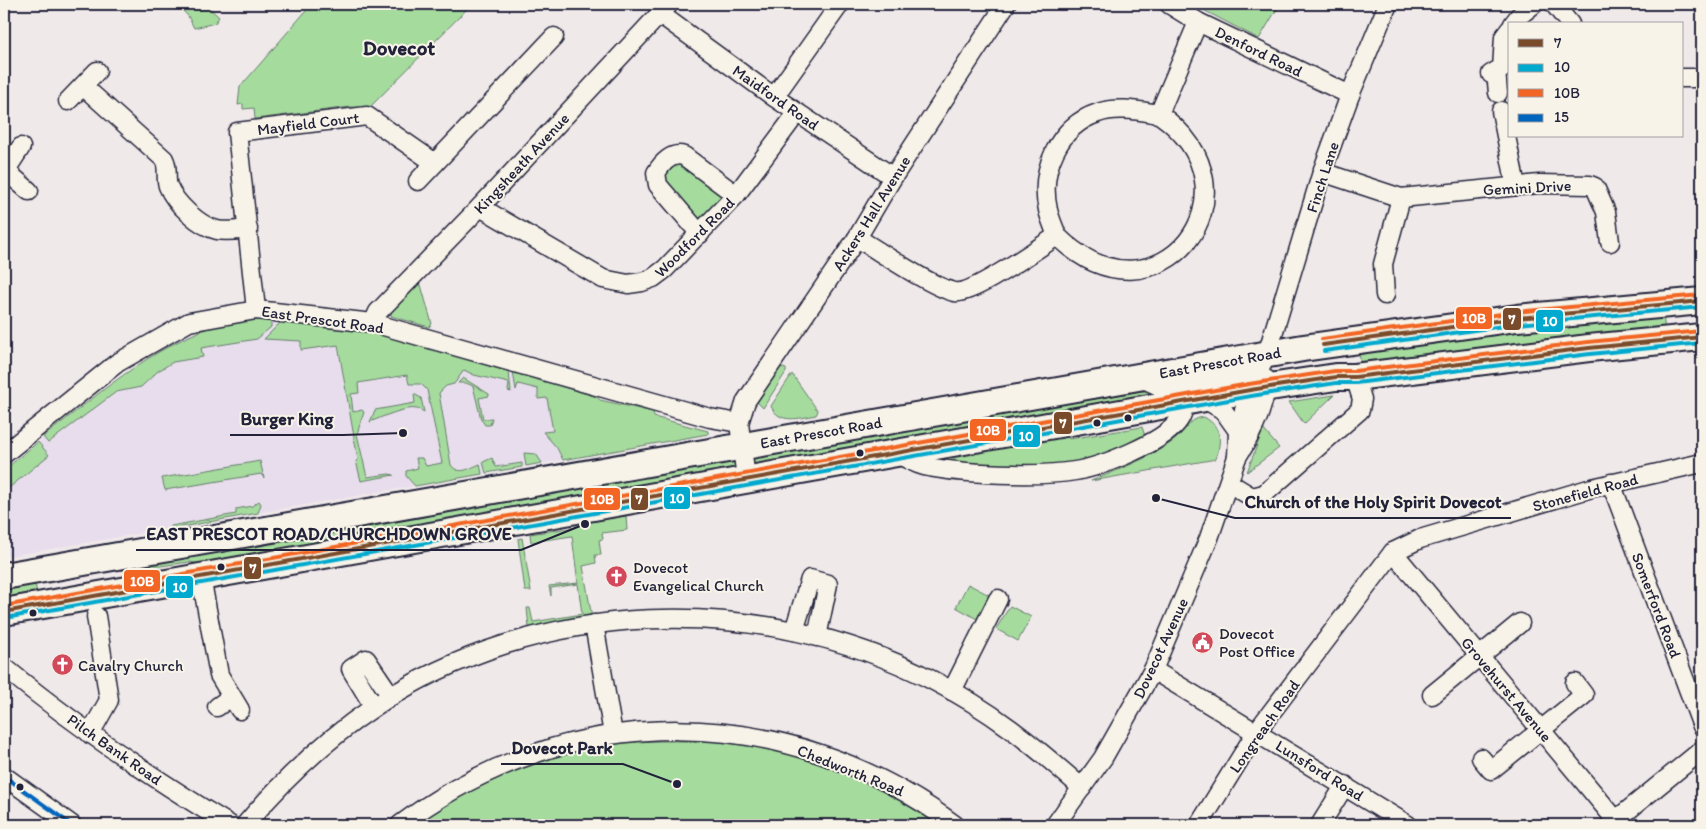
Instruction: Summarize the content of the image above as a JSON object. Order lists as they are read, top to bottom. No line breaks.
{"streets":{"highway":["East Prescot Road"],"street":["Denford Road","Maidford Road","Mayfield Court","Kingsheath Avenue","Finch Lane","Gemini Drive","Ackers Hall Avenue","Woodford Road","Stonefield Road","Somerford Road","Dovecot Avenue","Grovehurst Avenue","Longreach Road","Pilch Bank Road","Chedworth Road","Lunsford Road"]},"crossings":[["Denford Road","Finch Lane"],["Maidford Road","Kingsheath Avenue"],["Maidford Road","Ackers Hall Avenue"],["Maidford Road","Woodford Road"],["Kingsheath Avenue","Woodford Road"],["Kingsheath Avenue","East Prescot Road"],["Finch Lane","Gemini Drive"],["Finch Lane","East Prescot Road"],["Finch Lane","Dovecot Avenue"],["Ackers Hall Avenue","East Prescot Road"],["East Prescot Road","Dovecot Avenue"],["Stonefield Road","Somerford Road"],["Stonefield Road","Grovehurst Avenue"],["Stonefield Road","Longreach Road"],["Dovecot Avenue","Lunsford Road"],["Grovehurst Avenue","Longreach Road"],["Longreach Road","Lunsford Road"]],"districts":["Dovecot"],"places":{"other":["Burger King","Church of the Holy Spirit Dovecot","EAST PRESCOT ROAD/CHURCHDOWN GROVE","Dovecot Park"],"church":["Dovecot Evangelical Church","Cavalry Church"],"public building":["Dovecot Post Office"]},"lines":["transit line 10B","transit line 7","transit line 10","transit line 15"],"legend":["7","10","10B","15"]}
